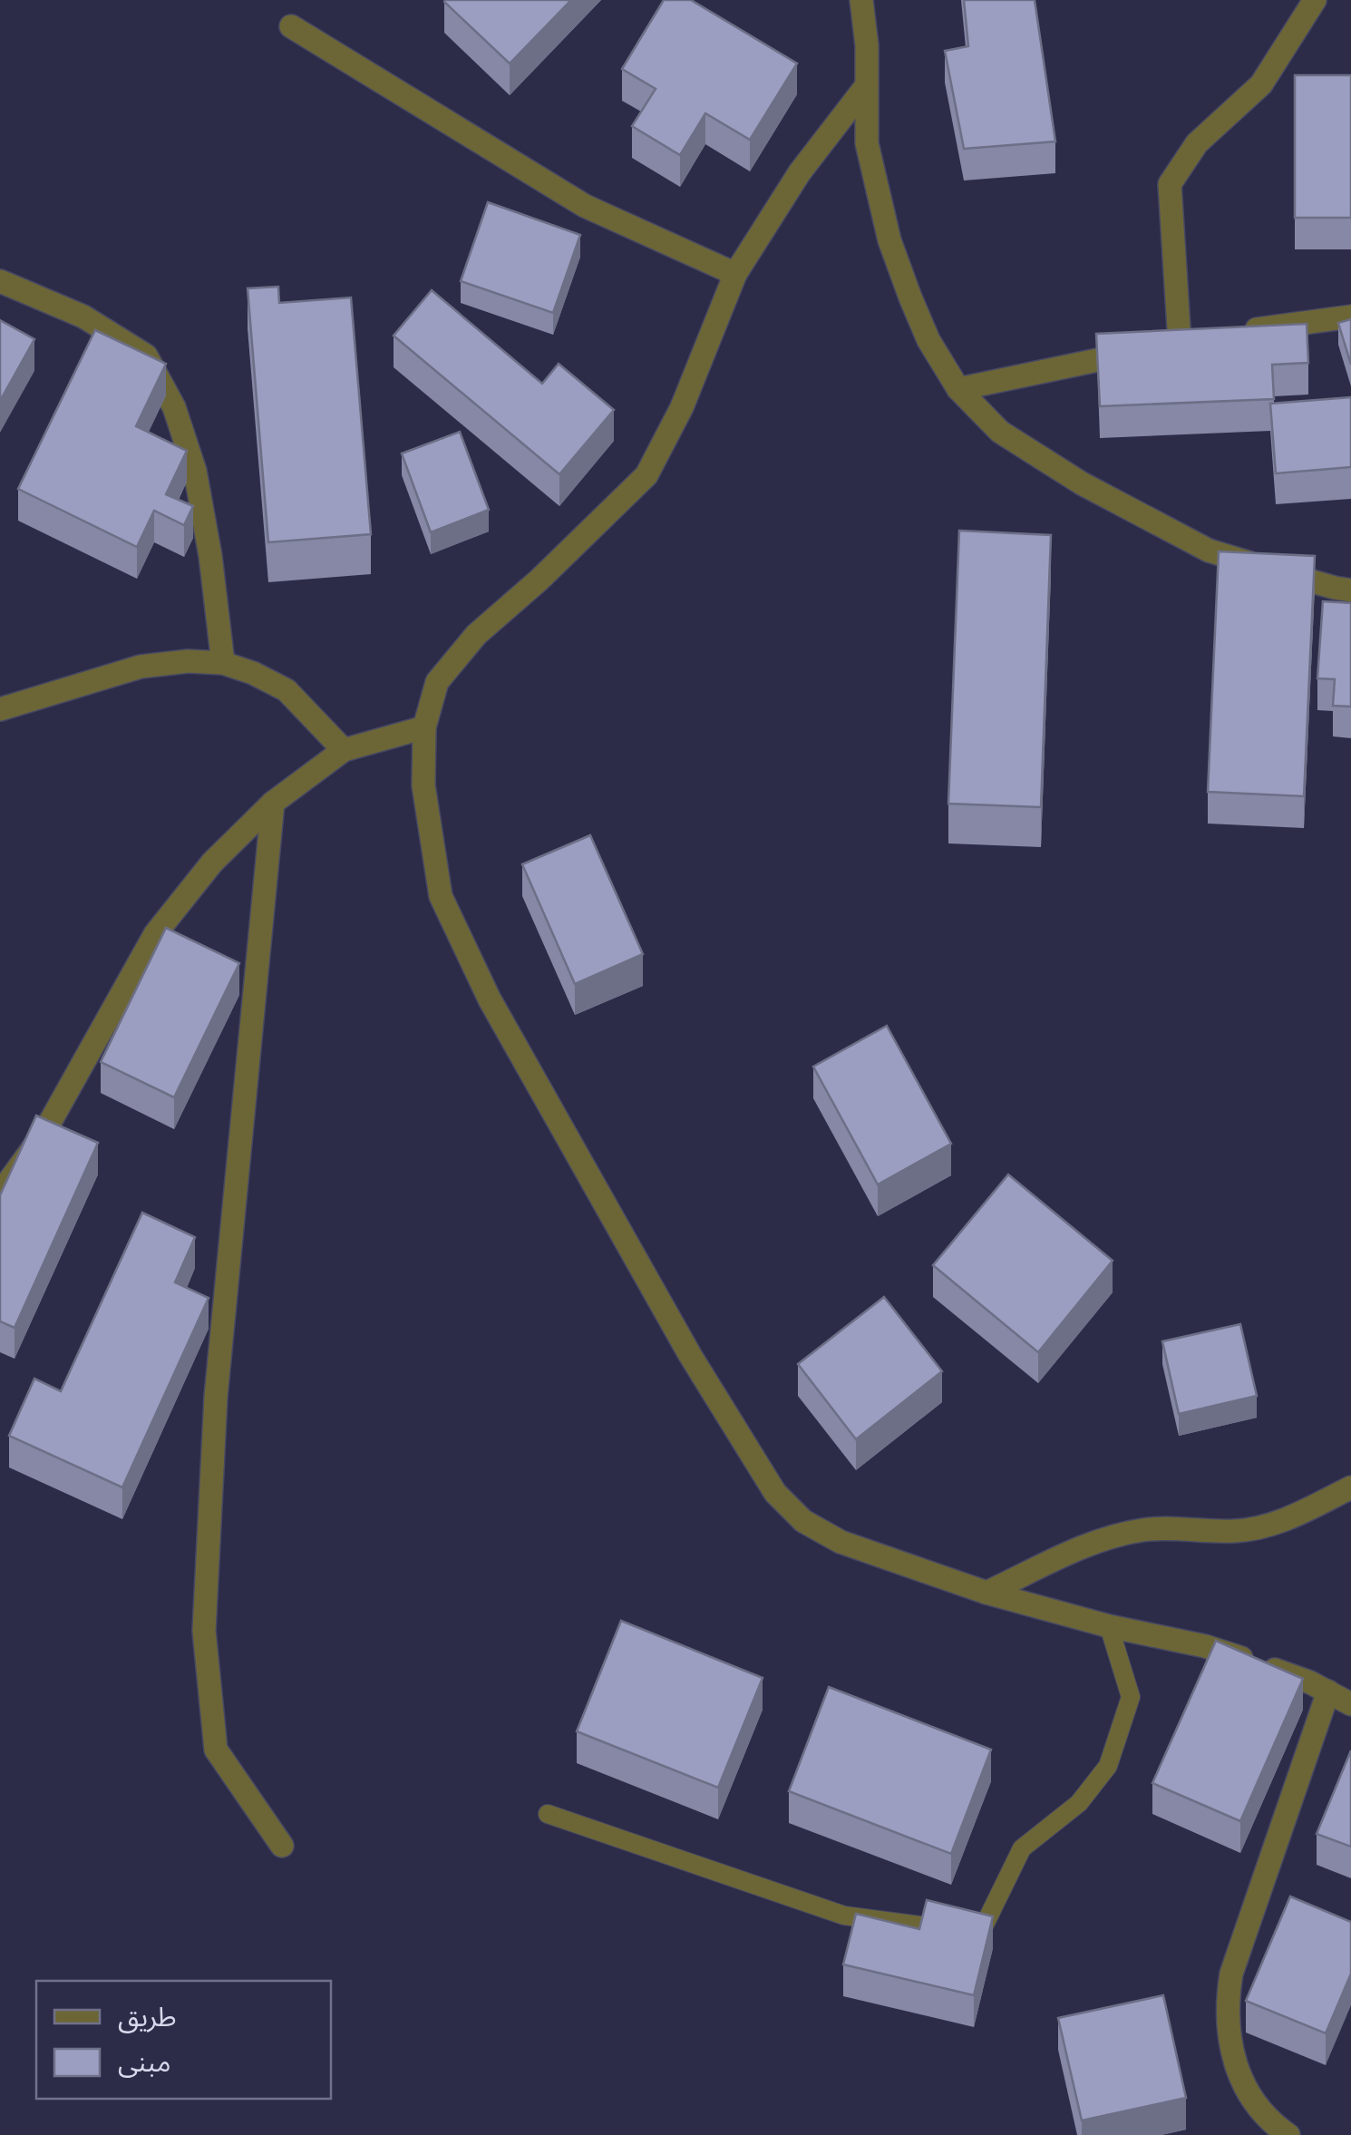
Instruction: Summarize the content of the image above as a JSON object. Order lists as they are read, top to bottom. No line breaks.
{"legend":["طريق","مبنى"]}
